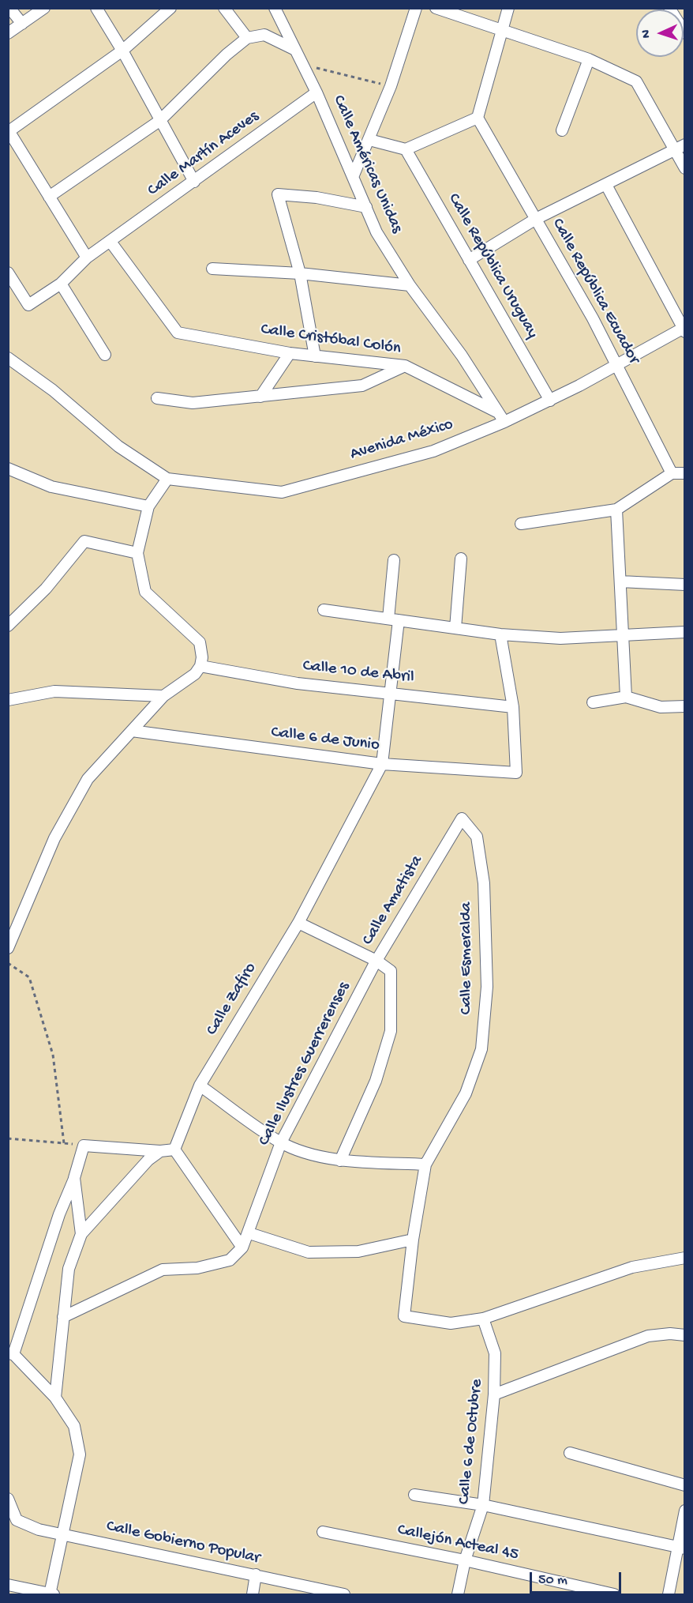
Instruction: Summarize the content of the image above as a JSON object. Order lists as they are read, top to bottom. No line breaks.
{"streets":{"street":["Calle Martín Aceves","Calle Américas Unidas","Calle República Uruguay","Calle República Ecuador","Calle Cristóbal Colón","Avenida México","Calle 10 de Abril","Calle 6 de Junio","Calle Amatista","Calle Esmeralda","Calle Zafiro","Calle Ilustres Guerrerenses","Calle 6 de Octubre","Calle Gobierno Popular","Callejón Acteal 45"]},"crossings":[["Calle Martín Aceves","Calle Américas Unidas"],["Calle Martín Aceves","Calle Cristóbal Colón"],["Calle Américas Unidas","Calle Cristóbal Colón"],["Calle Américas Unidas","Avenida México"],["Calle República Uruguay","Avenida México"],["Calle República Ecuador","Avenida México"],["Calle Cristóbal Colón","Avenida México"],["Calle 10 de Abril","Calle 6 de Junio"],["Calle 6 de Junio","Calle Zafiro"],["Calle Amatista","Calle Esmeralda"],["Calle Amatista","Calle Ilustres Guerrerenses"],["Calle Esmeralda","Calle 6 de Octubre"],["Calle 6 de Octubre","Callejón Acteal 45"]],"scale_bar":"50 m","north":"left"}
